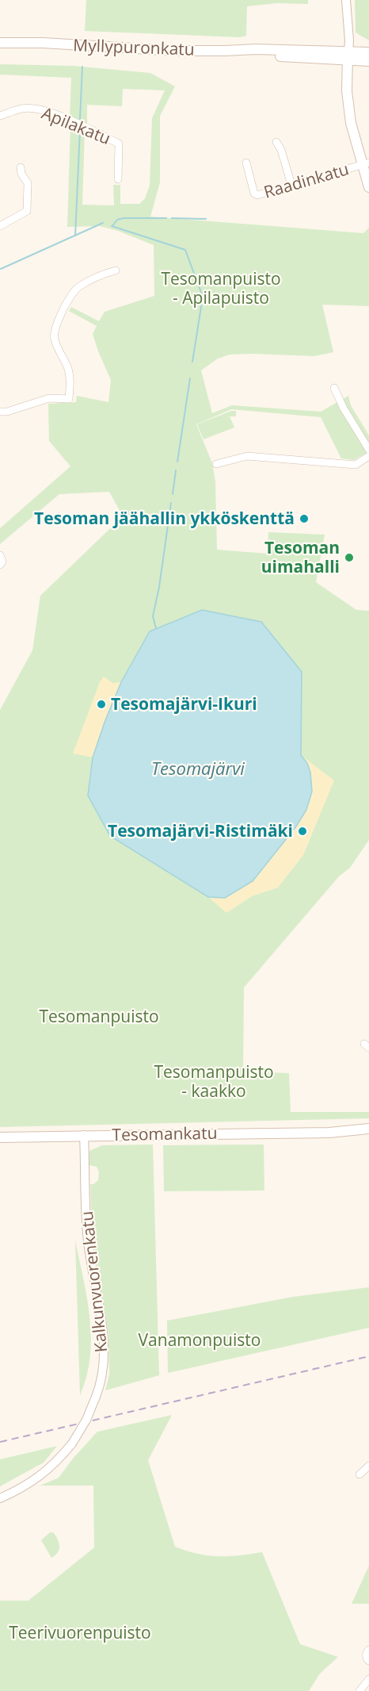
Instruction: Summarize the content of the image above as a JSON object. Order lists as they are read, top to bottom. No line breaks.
{"streets":{"main road":["Myllypuronkatu","Tesomankatu"],"street":["Apilakatu","Raadinkatu","Kalkunvuorenkatu"]},"crossings":[["Tesomankatu","Kalkunvuorenkatu"]],"water":["Tesomajärvi"],"parks":["Tesomanpuisto - Apilapuisto","Tesomanpuisto","Tesomanpuisto - kaakko","Vanamonpuisto","Teerivuorenpuisto"],"places":["Tesoman jäähallin ykköskenttä","Tesoman uimahalli","Tesomajärvi-Ikuri","Tesomajärvi-Ristimäki"]}
